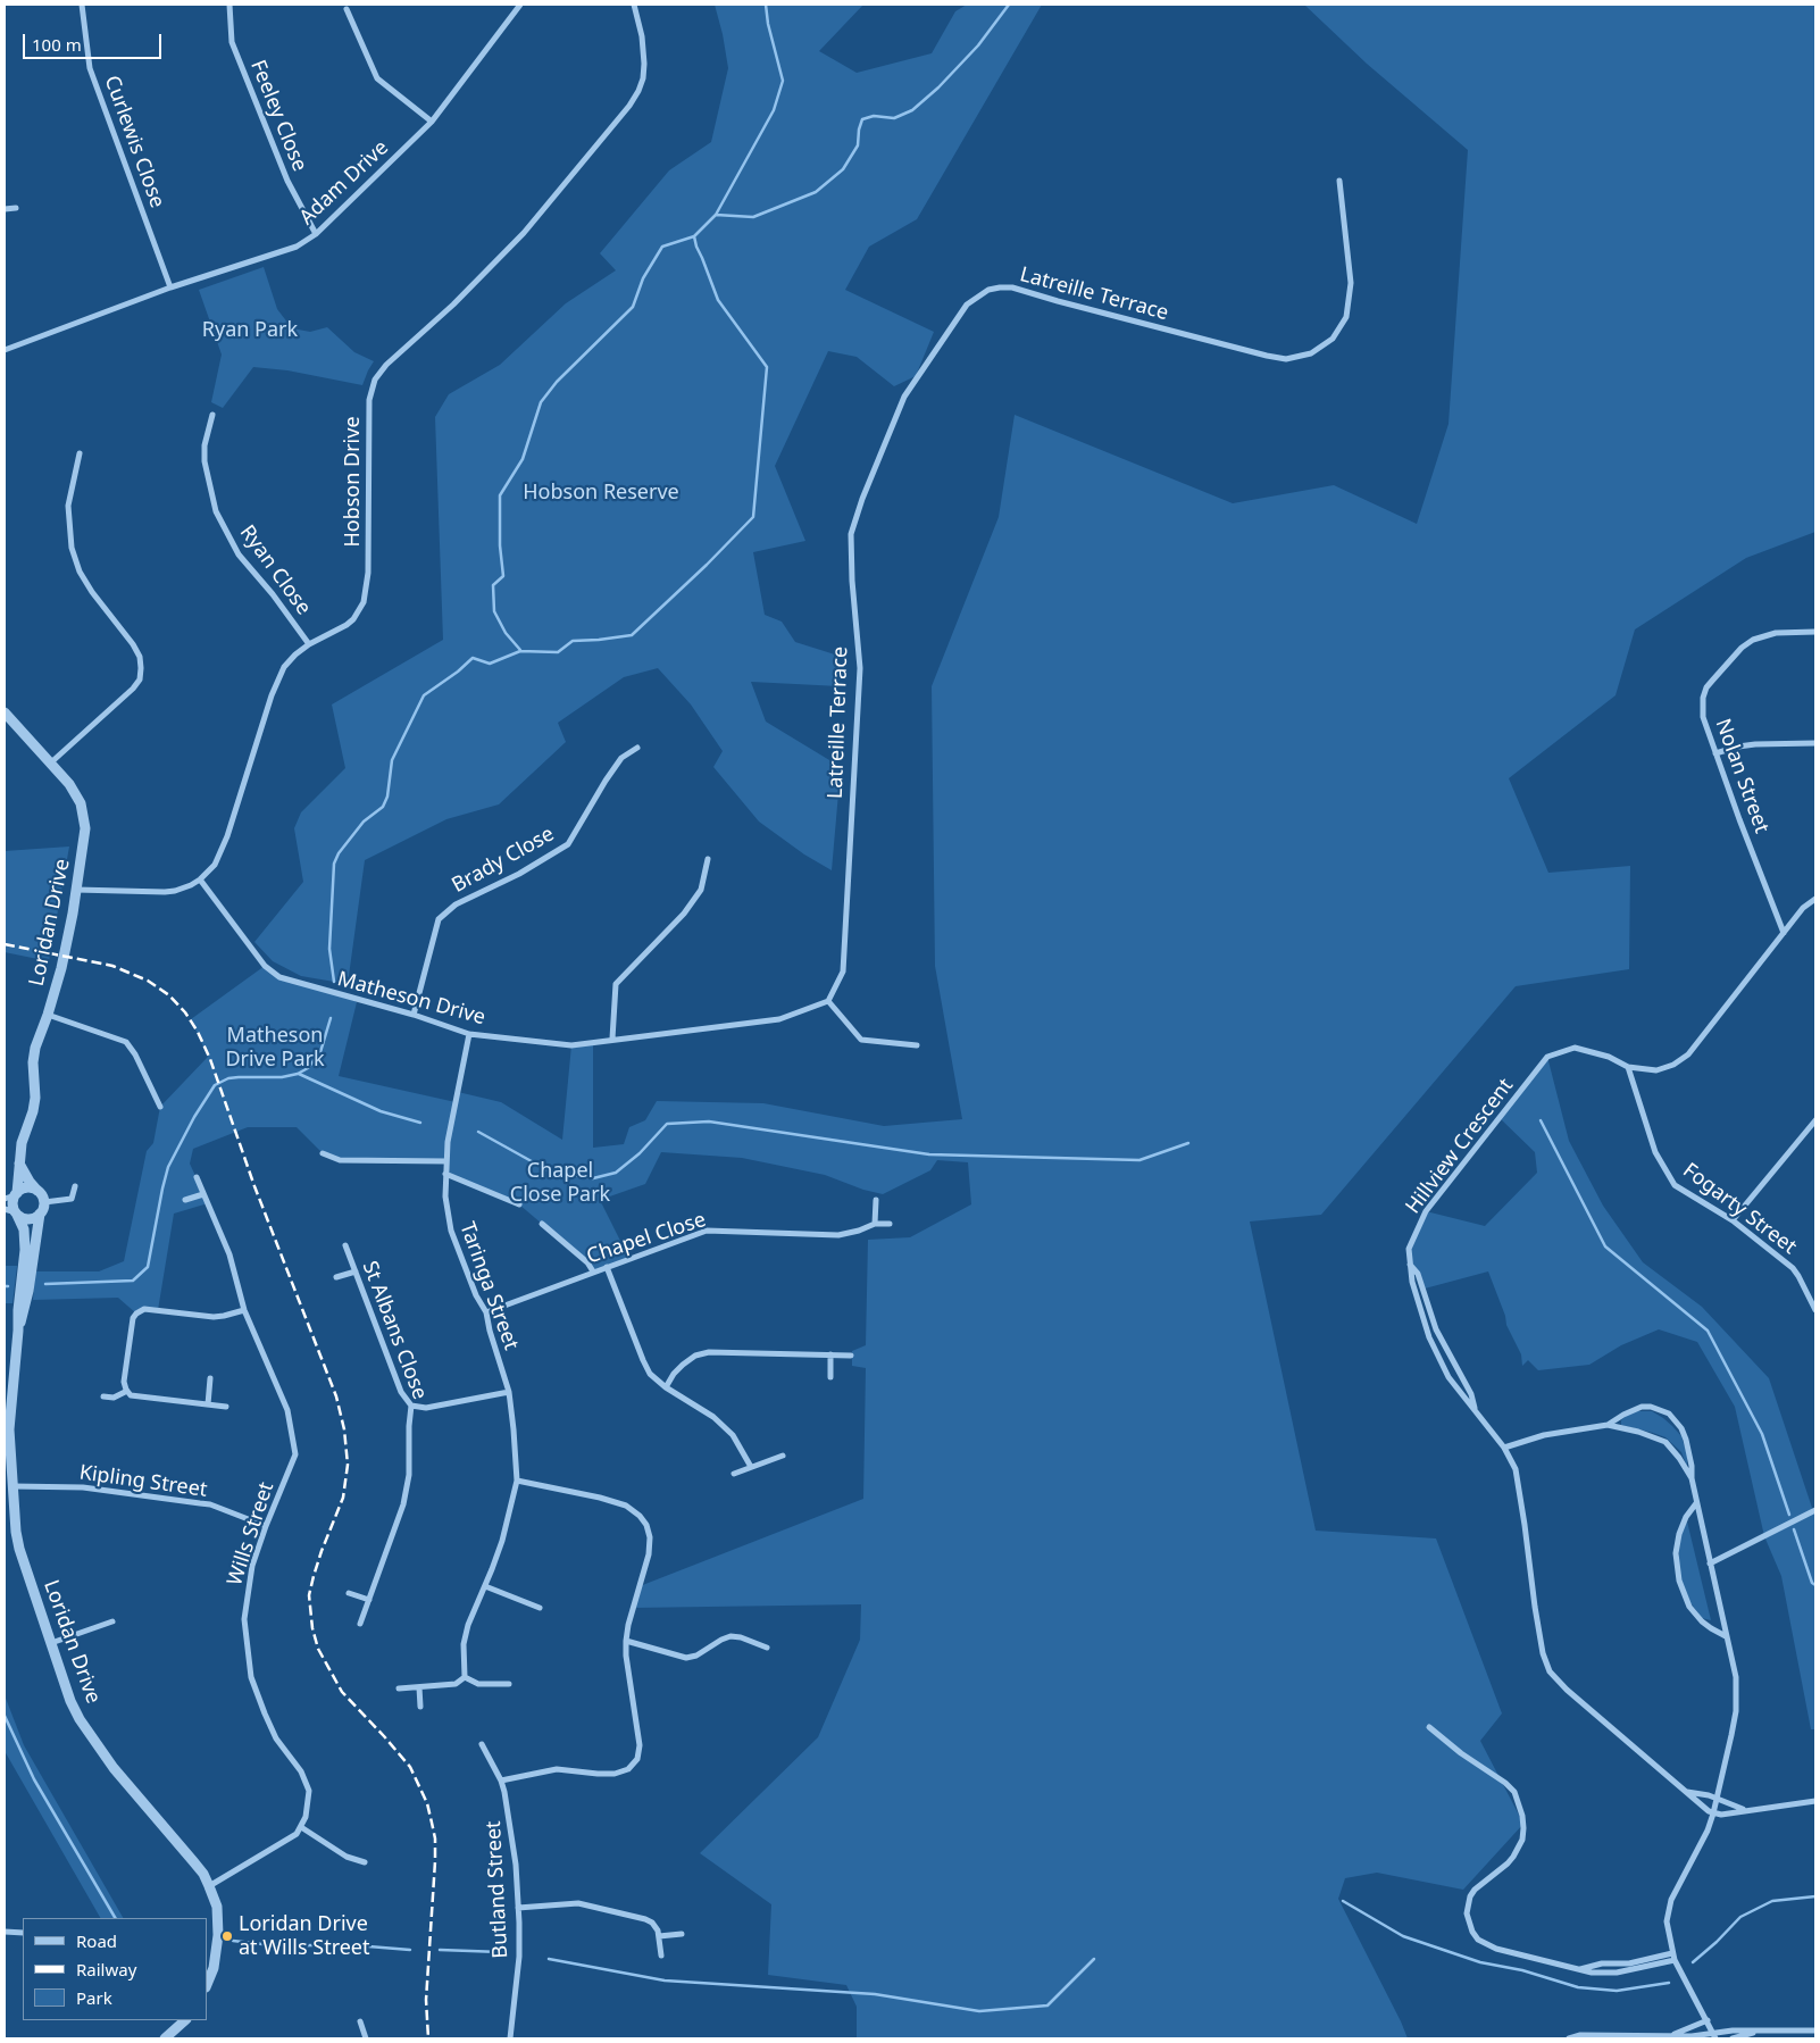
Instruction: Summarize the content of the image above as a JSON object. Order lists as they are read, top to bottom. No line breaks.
{"streets":{"street":["Feeley Close","Curlewis Close","Adam Drive","Latreille Terrace","Hobson Drive","Ryan Close","Nolan Street","Brady Close","Loridan Drive","Matheson Drive","Hillview Crescent","Fogarty Street","Chapel Close","Taringa Street","St Albans Close","Kipling Street","Wills Street","Butland Street"]},"crossings":[["Feeley Close","Adam Drive"],["Curlewis Close","Adam Drive"],["Latreille Terrace","Matheson Drive"],["Hobson Drive","Ryan Close"],["Hobson Drive","Loridan Drive"],["Hobson Drive","Matheson Drive"],["Nolan Street","Hillview Crescent"],["Brady Close","Matheson Drive"],["Loridan Drive","Kipling Street"],["Matheson Drive","Taringa Street"],["Hillview Crescent","Fogarty Street"],["Chapel Close","Taringa Street"],["Kipling Street","Wills Street"]],"parks":["Ryan Park","Hobson Reserve","Matheson Drive Park","Chapel Close Park"],"places":["Loridan Drive at Wills Street"],"legend":["Road","Railway","Park"],"scale_bar":"100 m"}
